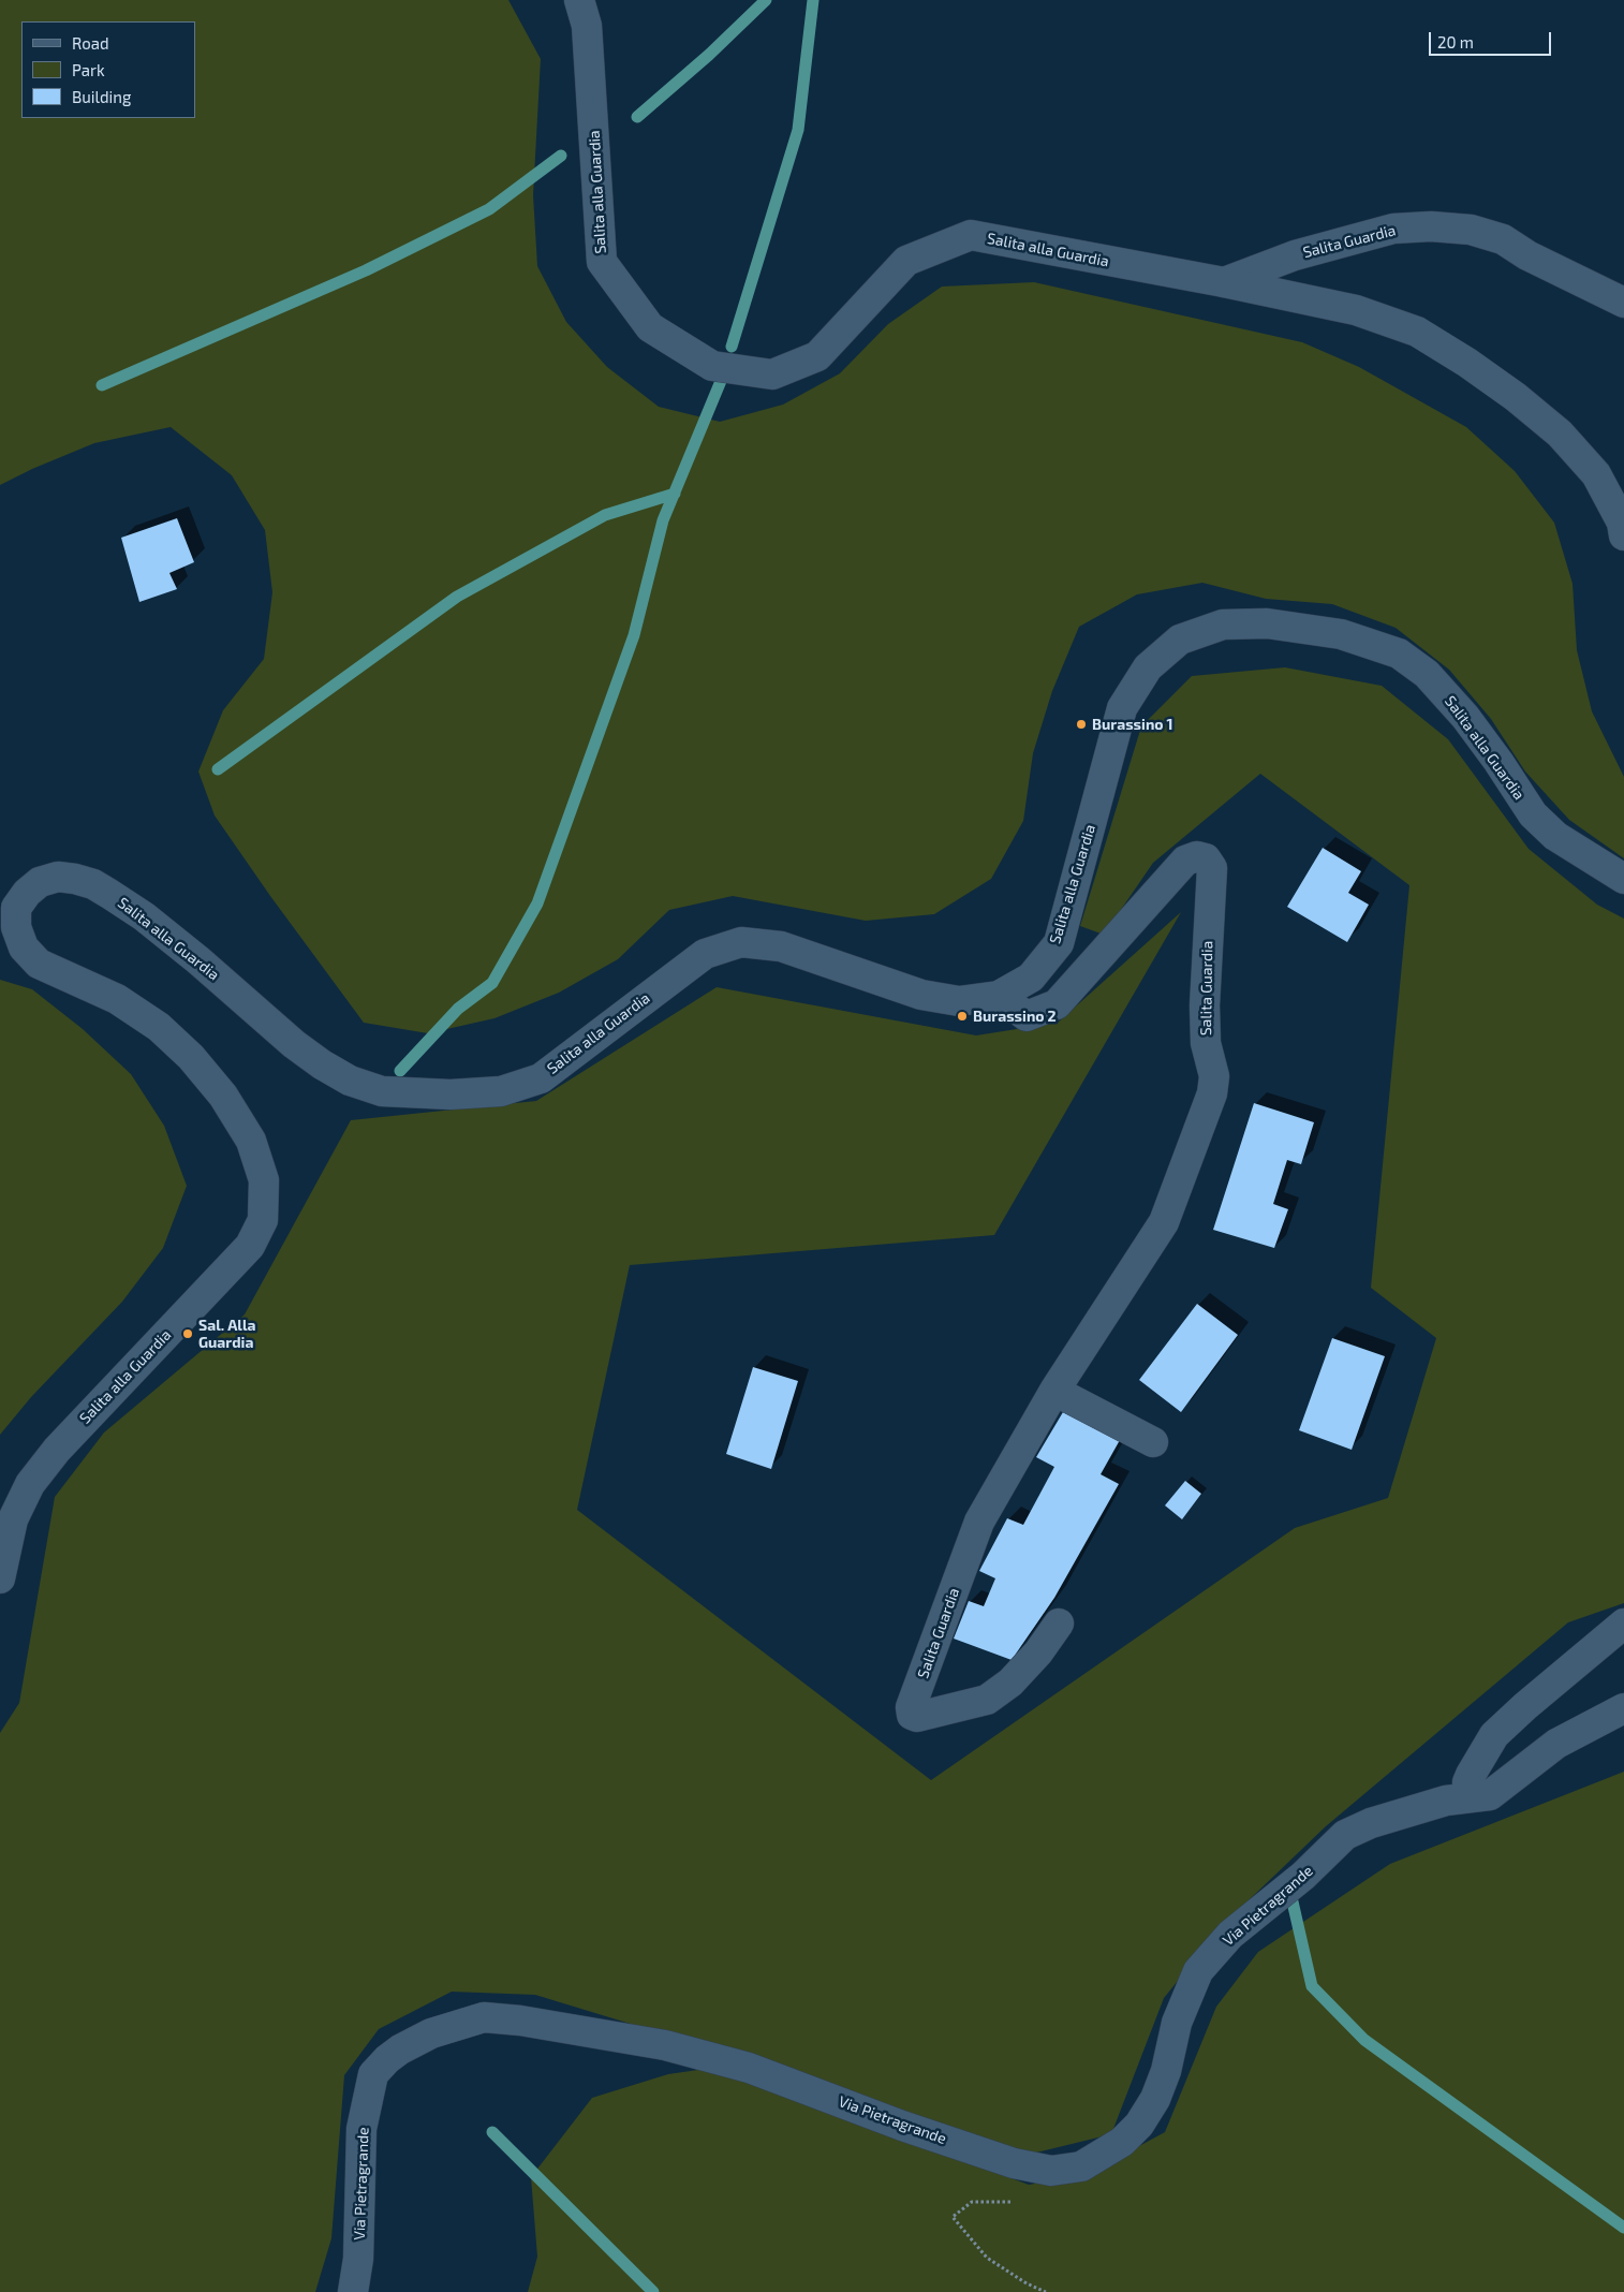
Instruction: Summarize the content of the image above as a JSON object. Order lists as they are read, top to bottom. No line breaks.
{"streets":{"main road":["Salita alla Guardia","Salita Guardia","Via Pietragrande"]},"crossings":[["Salita alla Guardia","Salita Guardia"]],"places":["Burassino 1","Burassino 2","Sal. Alla Guardia"],"legend":["Road","Park","Building"],"scale_bar":"20 m"}
